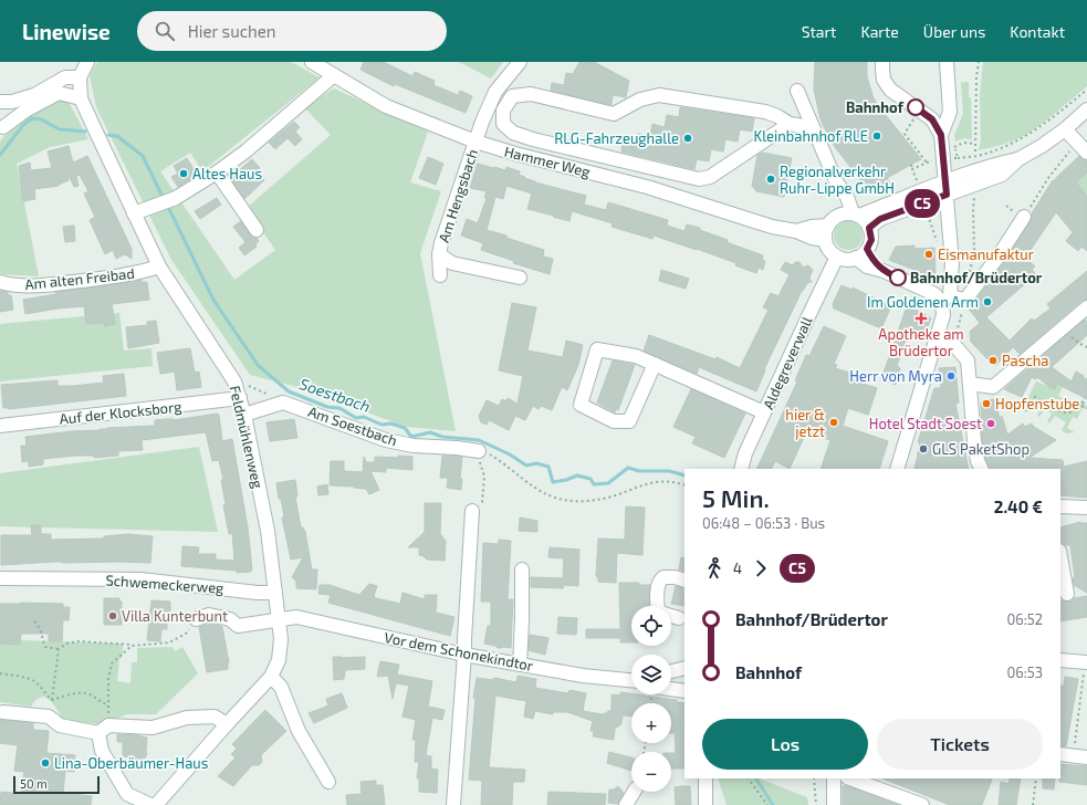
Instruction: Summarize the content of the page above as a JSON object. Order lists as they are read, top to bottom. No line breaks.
{"streets":{"street":["Hammer Weg","Am Hengsbach","Am alten Freibad","Aldegreverwall","Auf der Klocksborg","Am Soestbach","Feldmühlenweg","Schwemeckerweg","Vor dem Schonekindtor"]},"crossings":[["Hammer Weg","Am Hengsbach"],["Hammer Weg","Aldegreverwall"],["Am alten Freibad","Feldmühlenweg"],["Auf der Klocksborg","Feldmühlenweg"],["Feldmühlenweg","Schwemeckerweg"],["Feldmühlenweg","Vor dem Schonekindtor"]],"water":["Soestbach"],"places":{"other":["Bahnhof","Kleinbahnhof RLE","RLG-Fahrzeughalle","Altes Haus","Regionalverkehr Ruhr-Lippe GmbH","Eismanufaktur","Bahnhof/Brüdertor","Im Goldenen Arm","Pascha","Herr von Myra","Hopfenstube","hier & jetzt","Hotel Stadt Soest","GLS PaketShop","Villa Kunterbunt","Lina-Oberbäumer-Haus"],"health":["Apotheke am Brüdertor"]},"lines":["bus line C5"],"scale_bar":"50 m","page":{"header":"Linewise","search":"Hier suchen","nav":["Start","Karte","Über uns","Kontakt"],"on_map":"C5","heading":["5 Min.","06:48 – 06:53 · Bus","2.40 €"],"legs":["4","C5"],"list":[{"name":"Bahnhof/Brüdertor","value":"06:52"},{"name":"Bahnhof","value":"06:53"}],"map_buttons":["+","−"],"buttons":["Los","Tickets"],"scale":"50 m"}}
